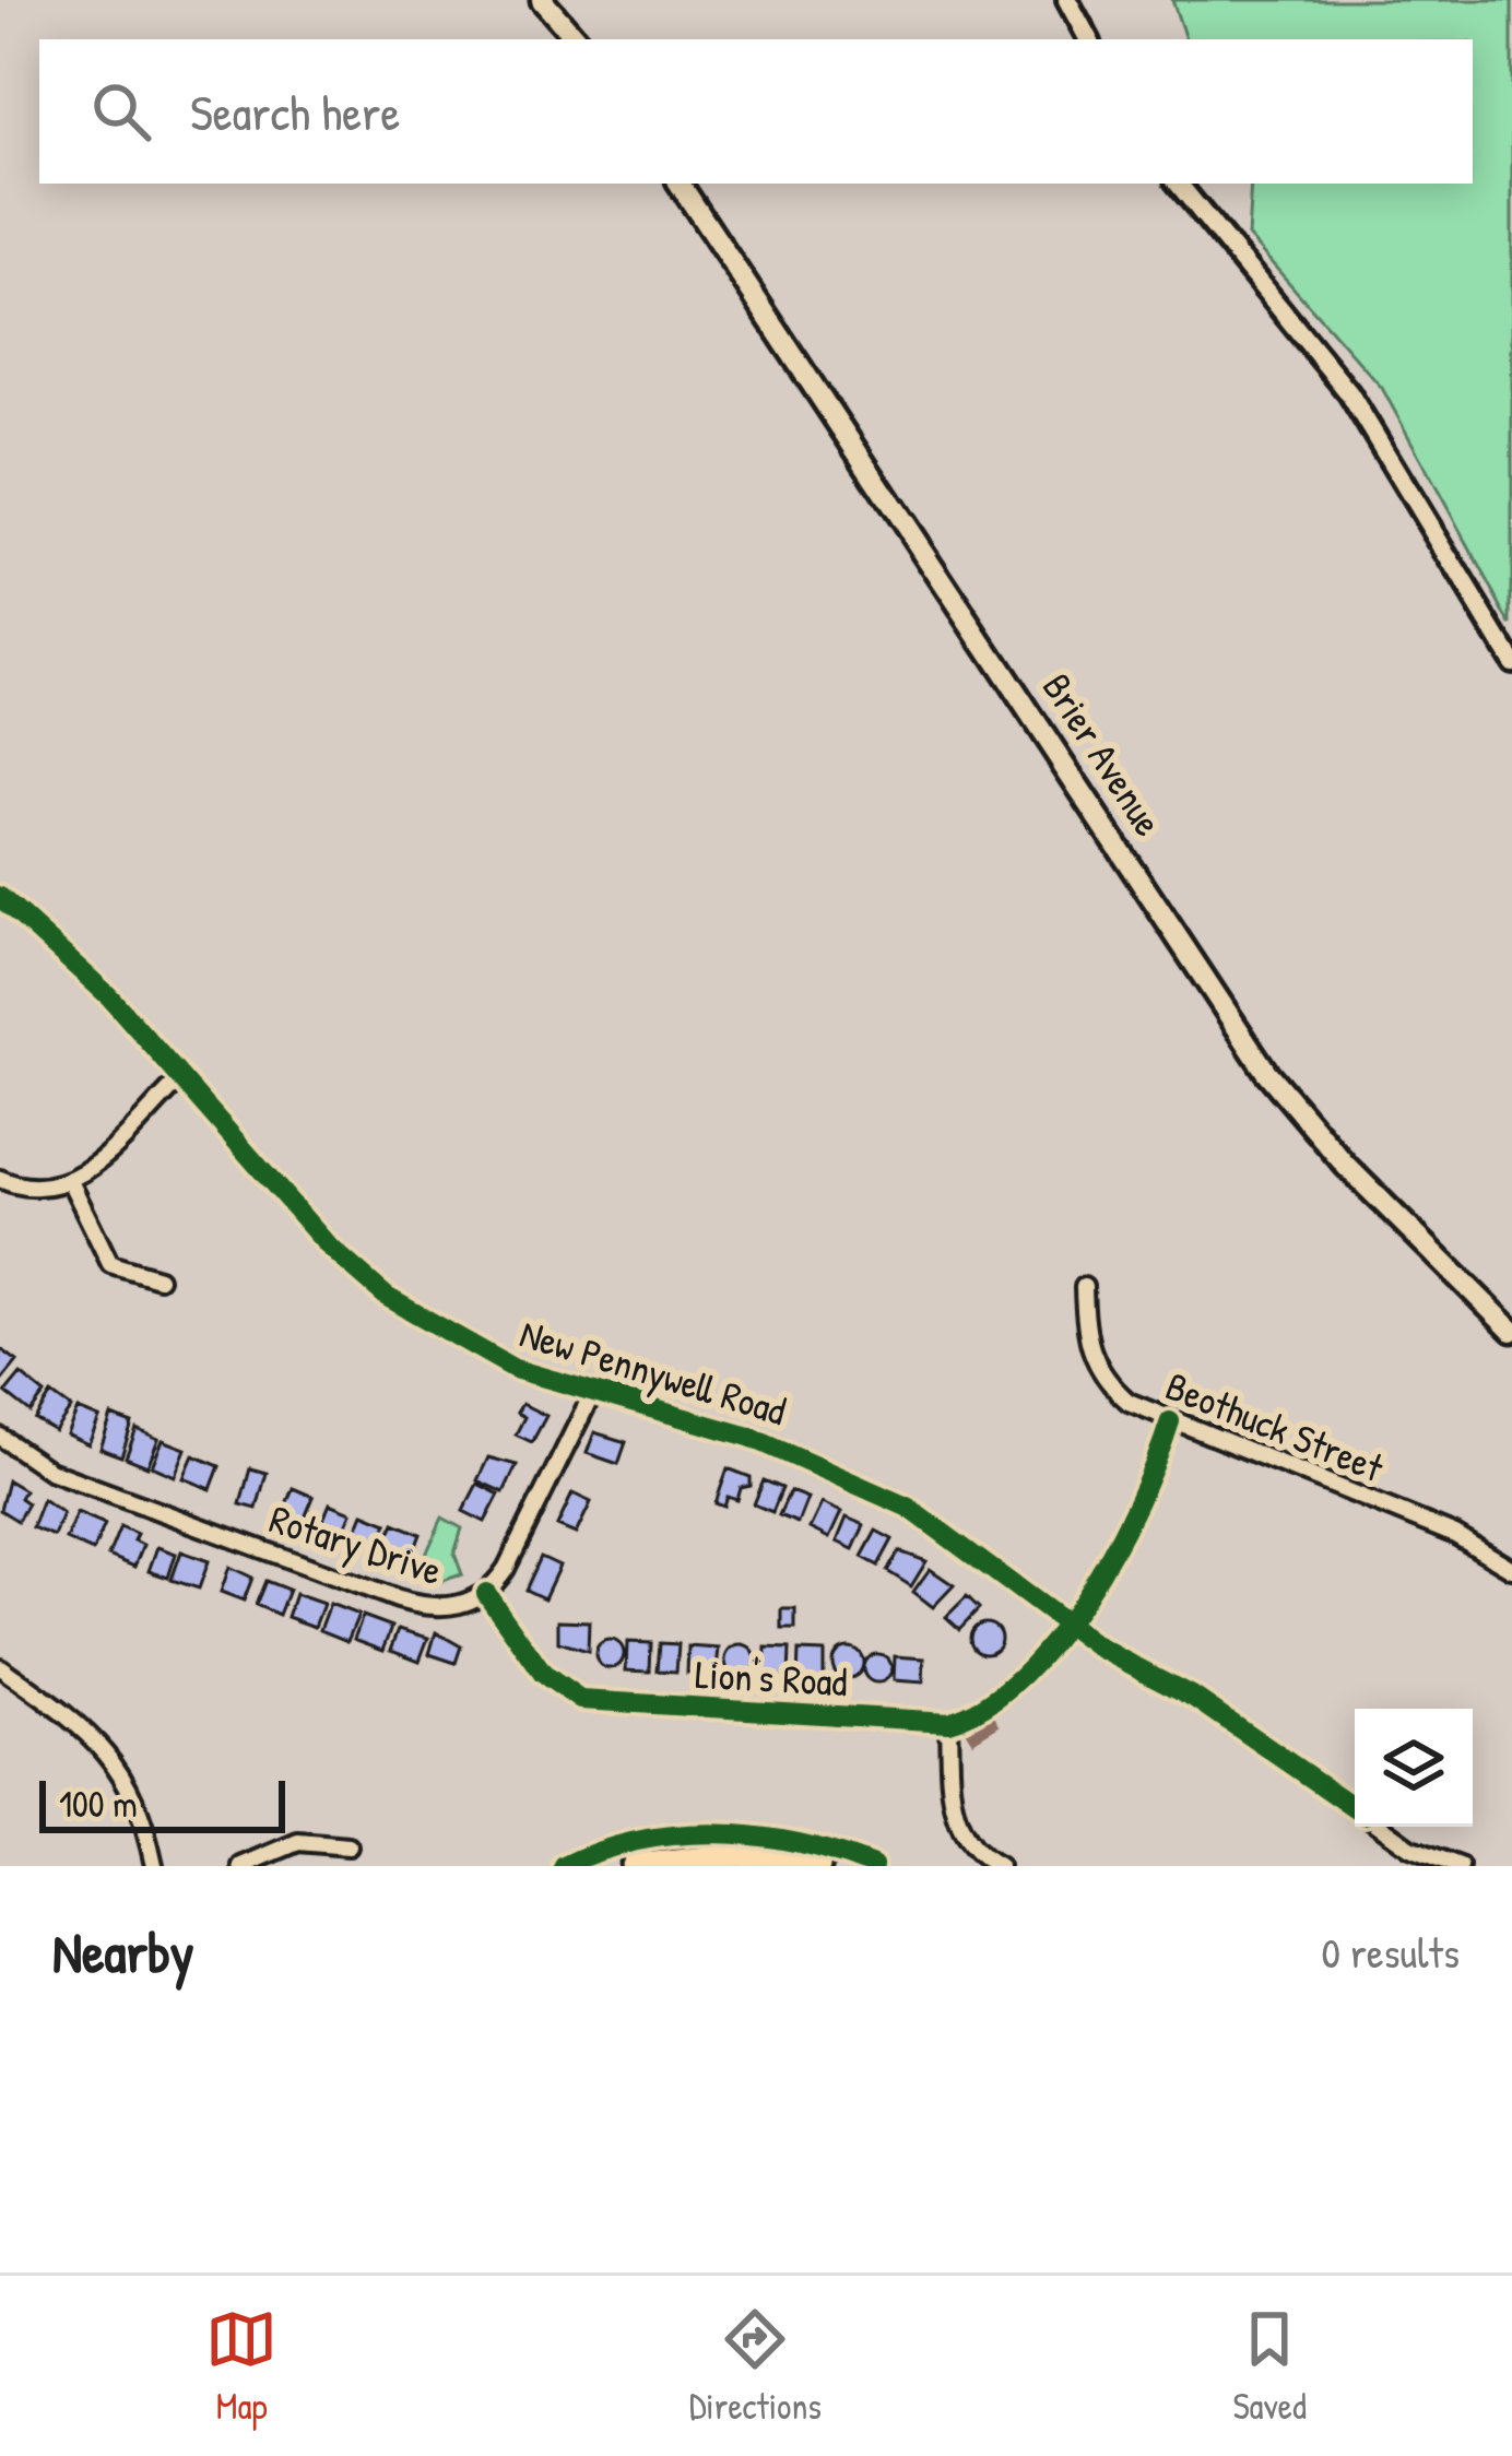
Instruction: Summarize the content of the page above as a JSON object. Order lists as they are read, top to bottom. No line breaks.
{"streets":{"main road":["Brier Avenue"],"street":["New Pennywell Road","Beothuck Street","Rotary Drive","Lion's Road"]},"crossings":[["New Pennywell Road","Rotary Drive"],["Rotary Drive","Lion's Road"]],"scale_bar":"100 m","page":{"search":"Search here","scale":"100 m","heading":["Nearby","0 results"],"nav":["Map","Directions","Saved"]}}
